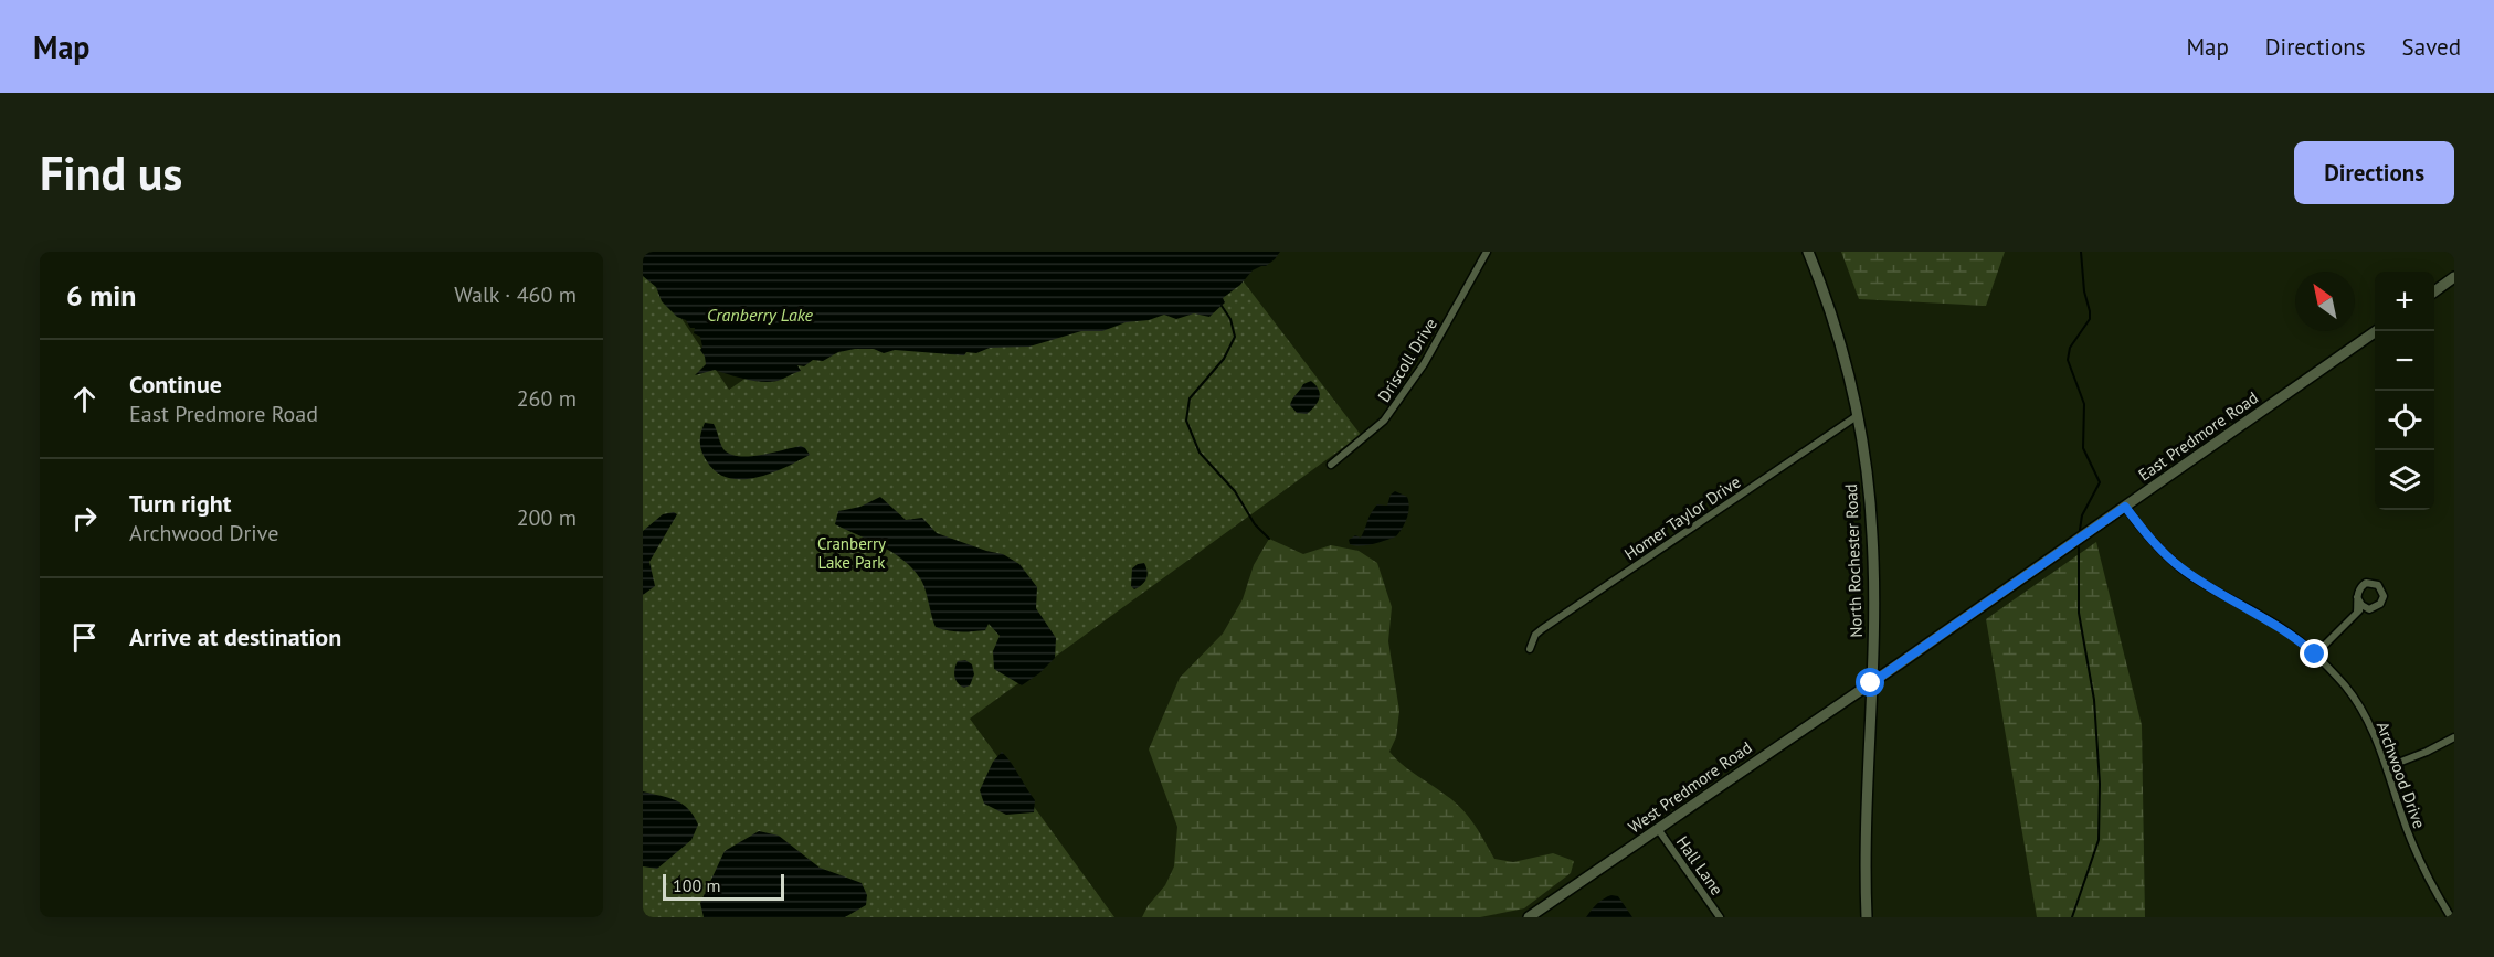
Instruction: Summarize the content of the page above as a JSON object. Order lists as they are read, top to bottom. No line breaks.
{"streets":{"street":["Driscoll Drive","East Predmore Road","Homer Taylor Drive","North Rochester Road","Archwood Drive","West Predmore Road","Hall Lane"]},"crossings":[["East Predmore Road","North Rochester Road"],["East Predmore Road","Archwood Drive"],["East Predmore Road","West Predmore Road"],["Homer Taylor Drive","North Rochester Road"],["North Rochester Road","West Predmore Road"],["West Predmore Road","Hall Lane"]],"water":["Cranberry Lake"],"parks":["Cranberry Lake Park"],"scale_bar":"100 m","north":"top left","page":{"header":"Map","nav":["Map","Directions","Saved"],"buttons":"Directions","title":"Find us","heading":["6 min","Walk · 460 m"],"map_buttons":["+","−"],"list":[["Continue","East Predmore Road","260 m"],["Turn right","Archwood Drive","200 m"],"Arrive at destination"],"scale":"100 m"}}
